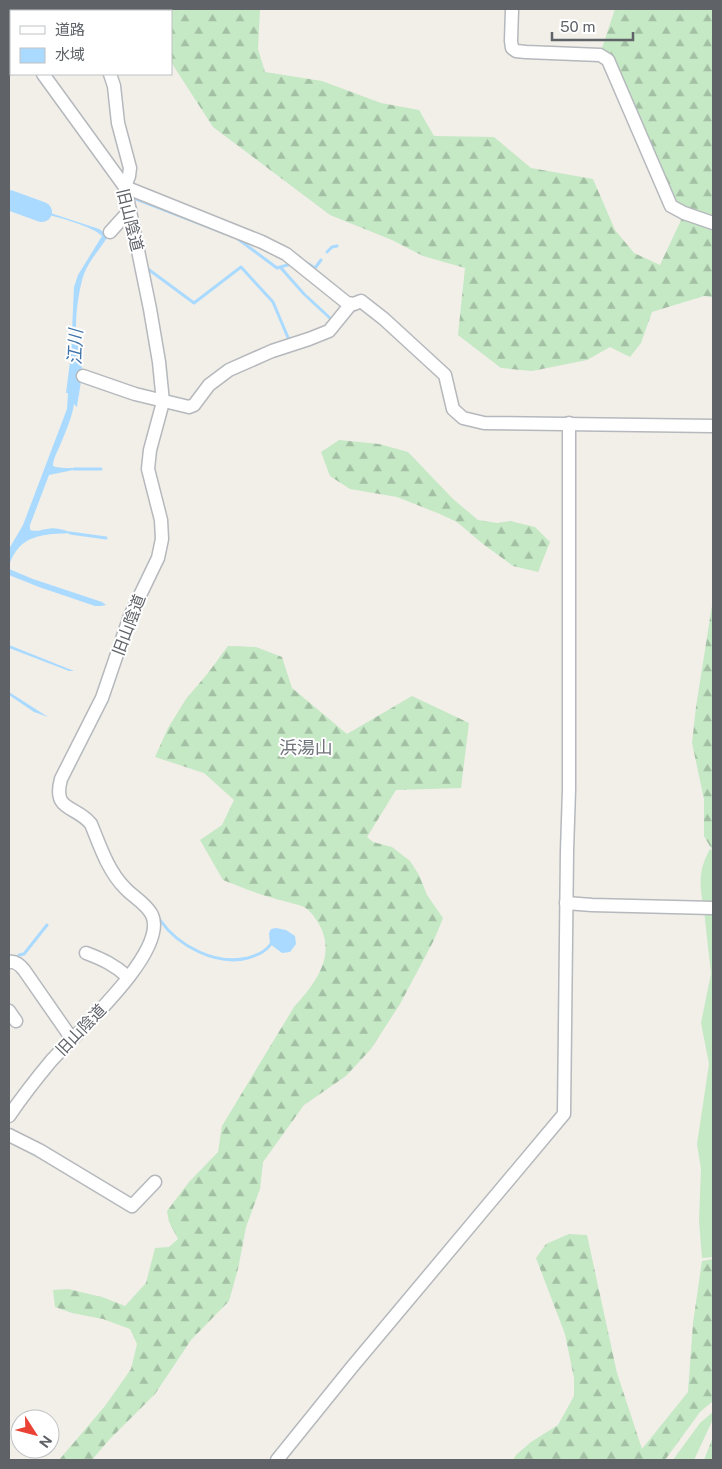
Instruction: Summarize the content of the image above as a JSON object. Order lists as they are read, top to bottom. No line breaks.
{"streets":{"street":["旧山陰道"]},"districts":["浜湯山"],"water":["江川"],"legend":["道路","水域"],"scale_bar":"50 m","north":"bottom right"}
